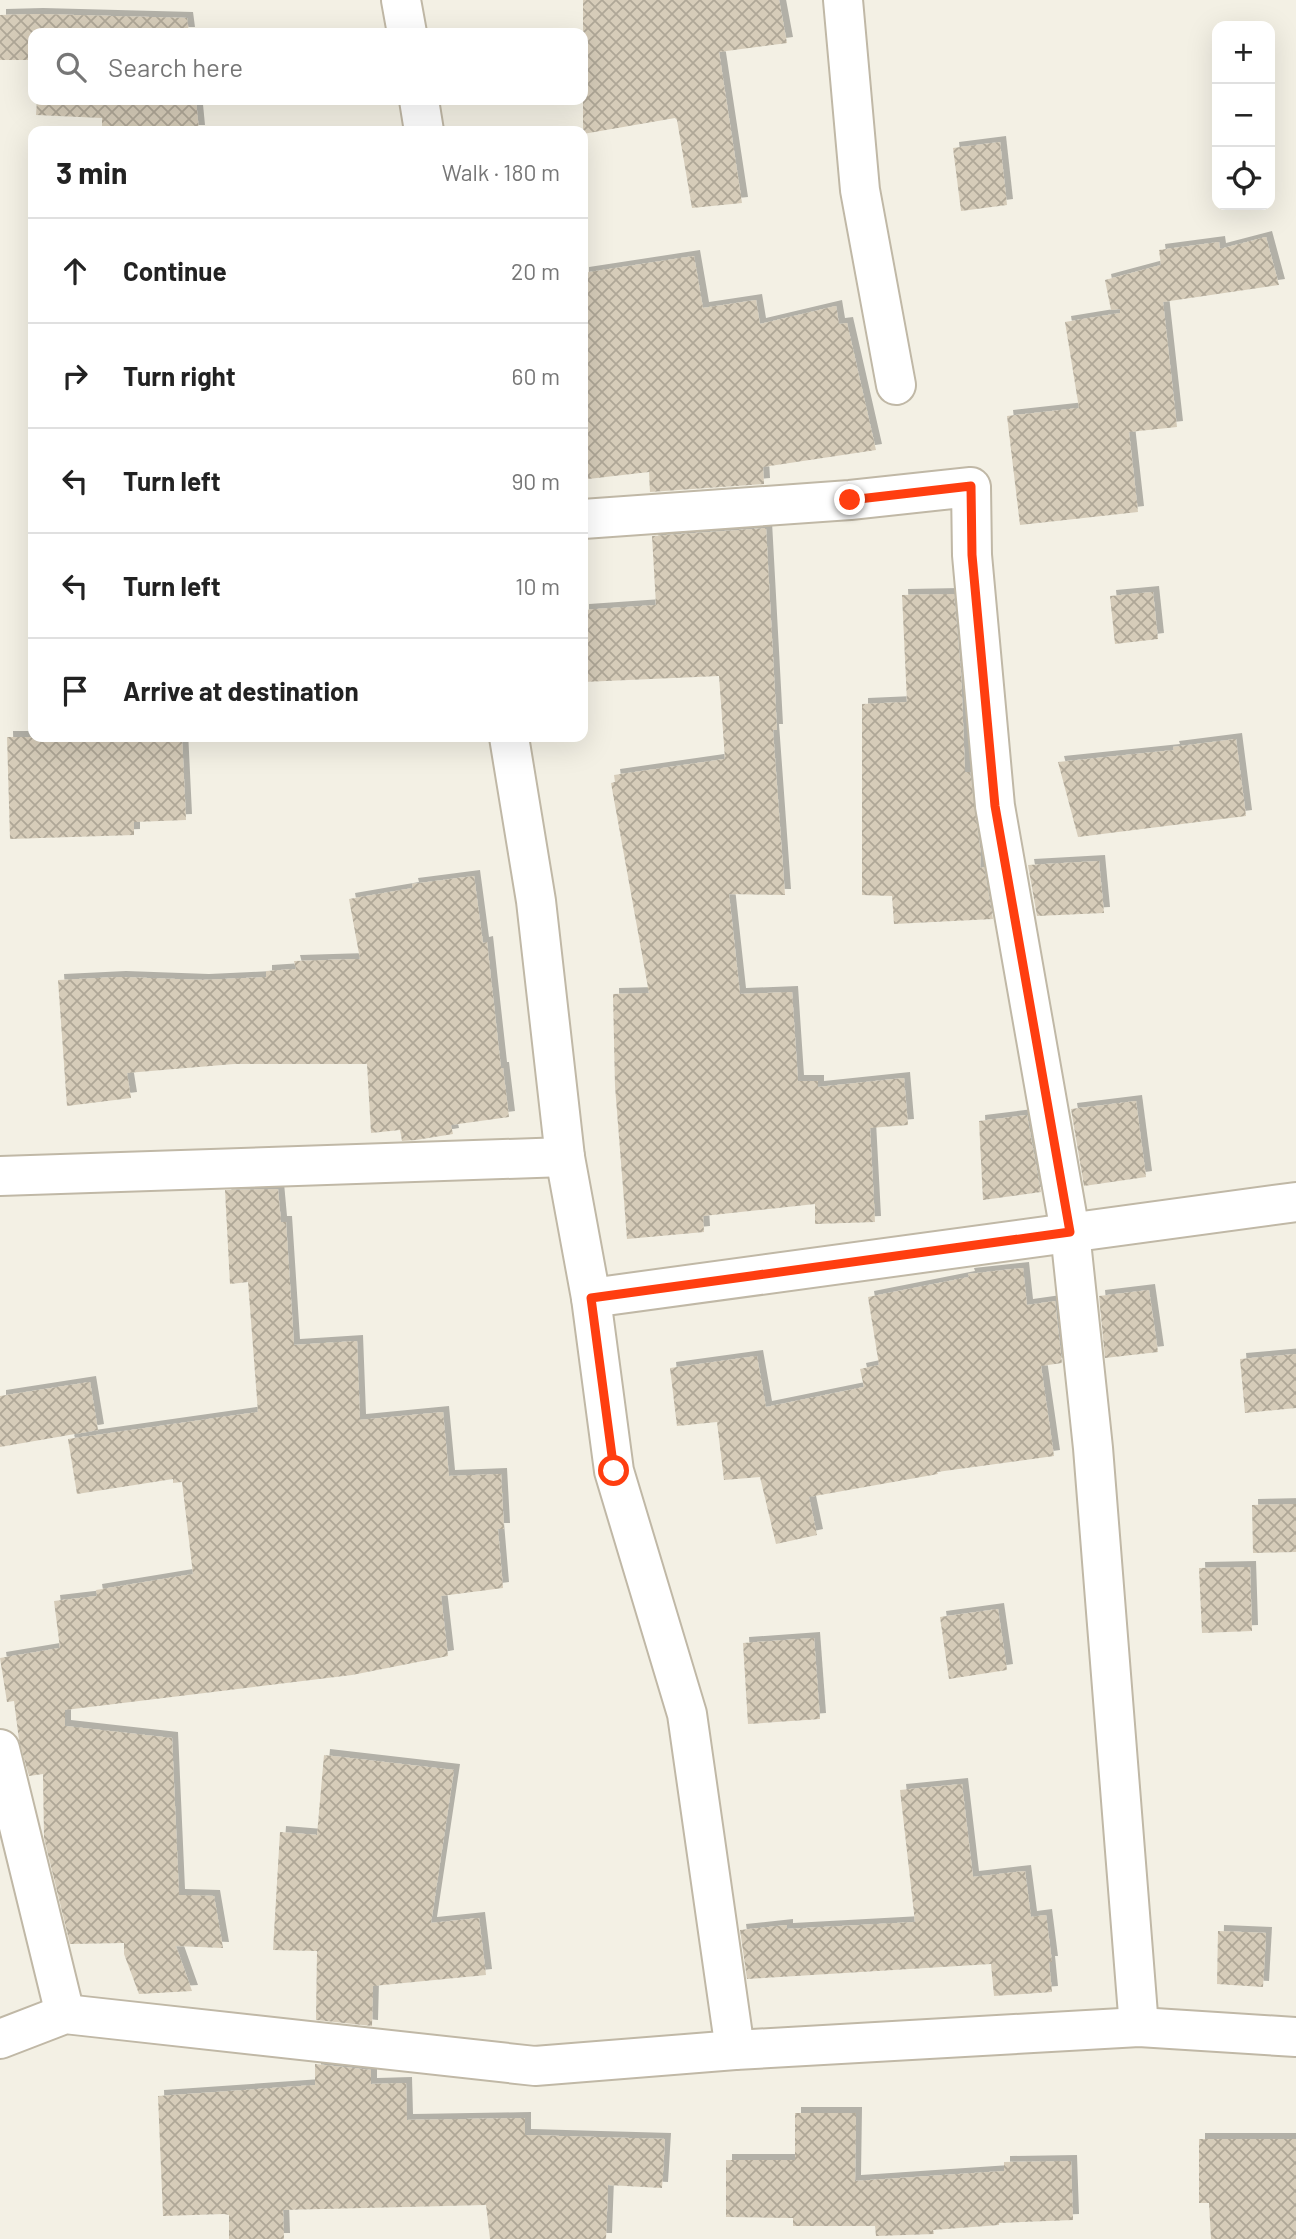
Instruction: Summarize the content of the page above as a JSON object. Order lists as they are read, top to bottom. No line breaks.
{"page":{"map_buttons":["+","−"],"search":"Search here","heading":["3 min","Walk · 180 m"],"list":[["Continue","20 m"],["Turn right","60 m"],["Turn left","90 m"],["Turn left","10 m"],"Arrive at destination"]}}
